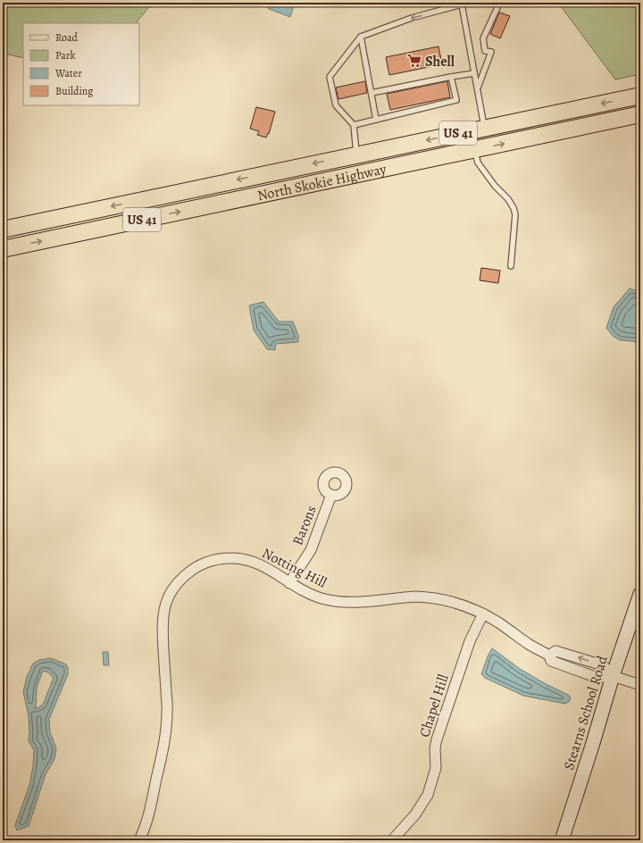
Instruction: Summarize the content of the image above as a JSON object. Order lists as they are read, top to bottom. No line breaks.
{"streets":{"highway":["US 41","North Skokie Highway"],"main road":["Stearns School Road"],"street":["Barons","Notting Hill","Chapel Hill"]},"crossings":[["Barons","Notting Hill"],["Notting Hill","Chapel Hill"],["Notting Hill","Stearns School Road"]],"places":{"supermarket":["Shell"]},"legend":["Road","Park","Water","Building"]}
